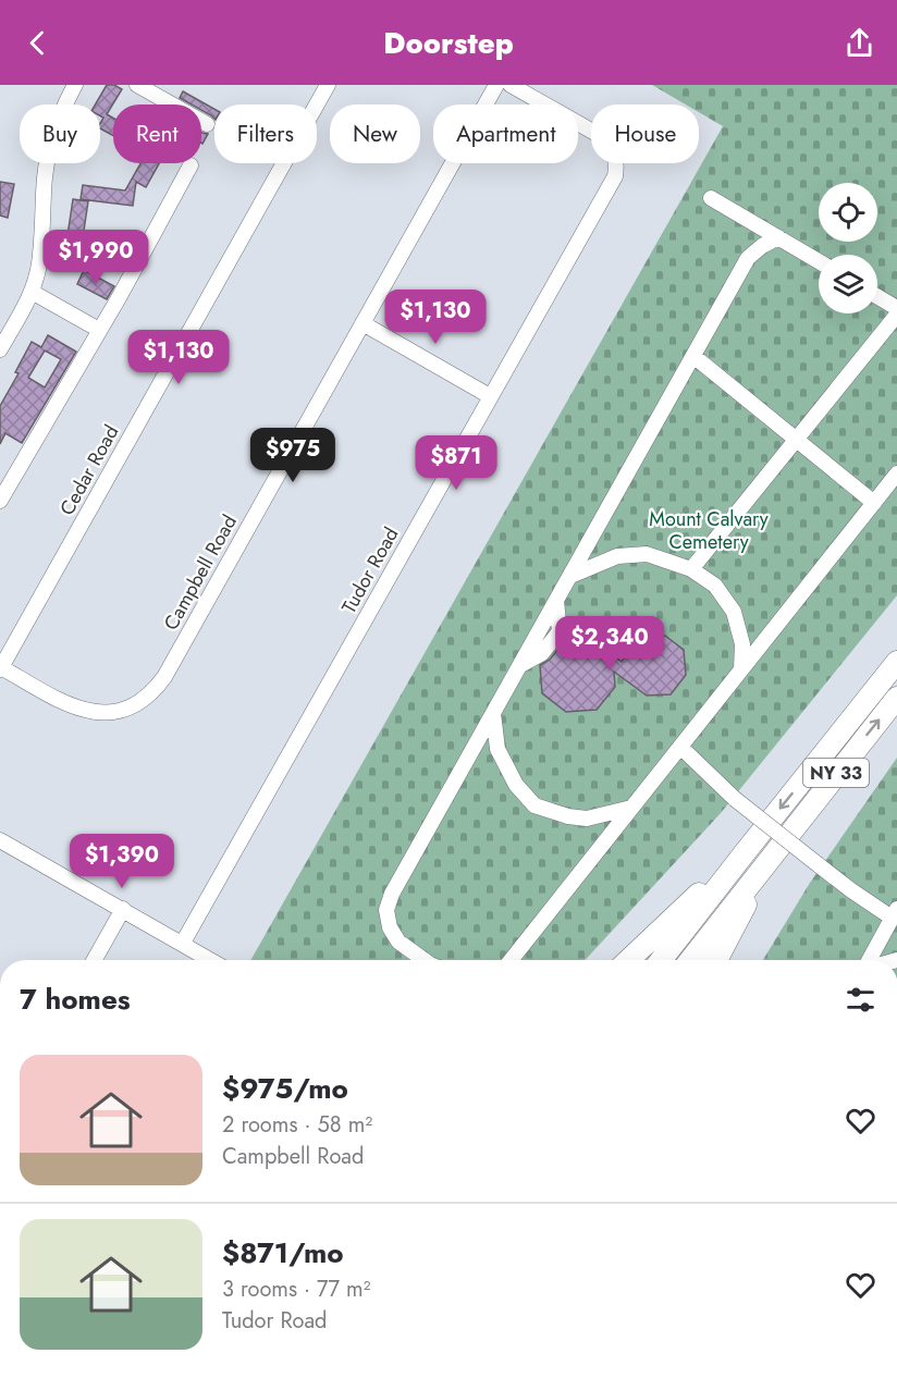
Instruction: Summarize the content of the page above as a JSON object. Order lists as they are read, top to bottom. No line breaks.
{"streets":{"highway":["NY 33"],"street":["Cedar Road","Tudor Road","Campbell Road"]},"crossings":[["Cedar Road","Campbell Road"]],"parks":["Mount Calvary Cemetery"],"page":{"header":"Doorstep","chip":["Buy","Rent","Filters","New","Apartment","House"],"price":["$1,990","$1,130","$1,130","$975","$871","$2,340","$1,390"],"heading":"7 homes","list":[{"name":"$975/mo","note":"2 rooms · 58 m² · Campbell Road"},{"name":"$871/mo","note":"3 rooms · 77 m² · Tudor Road"}]}}
